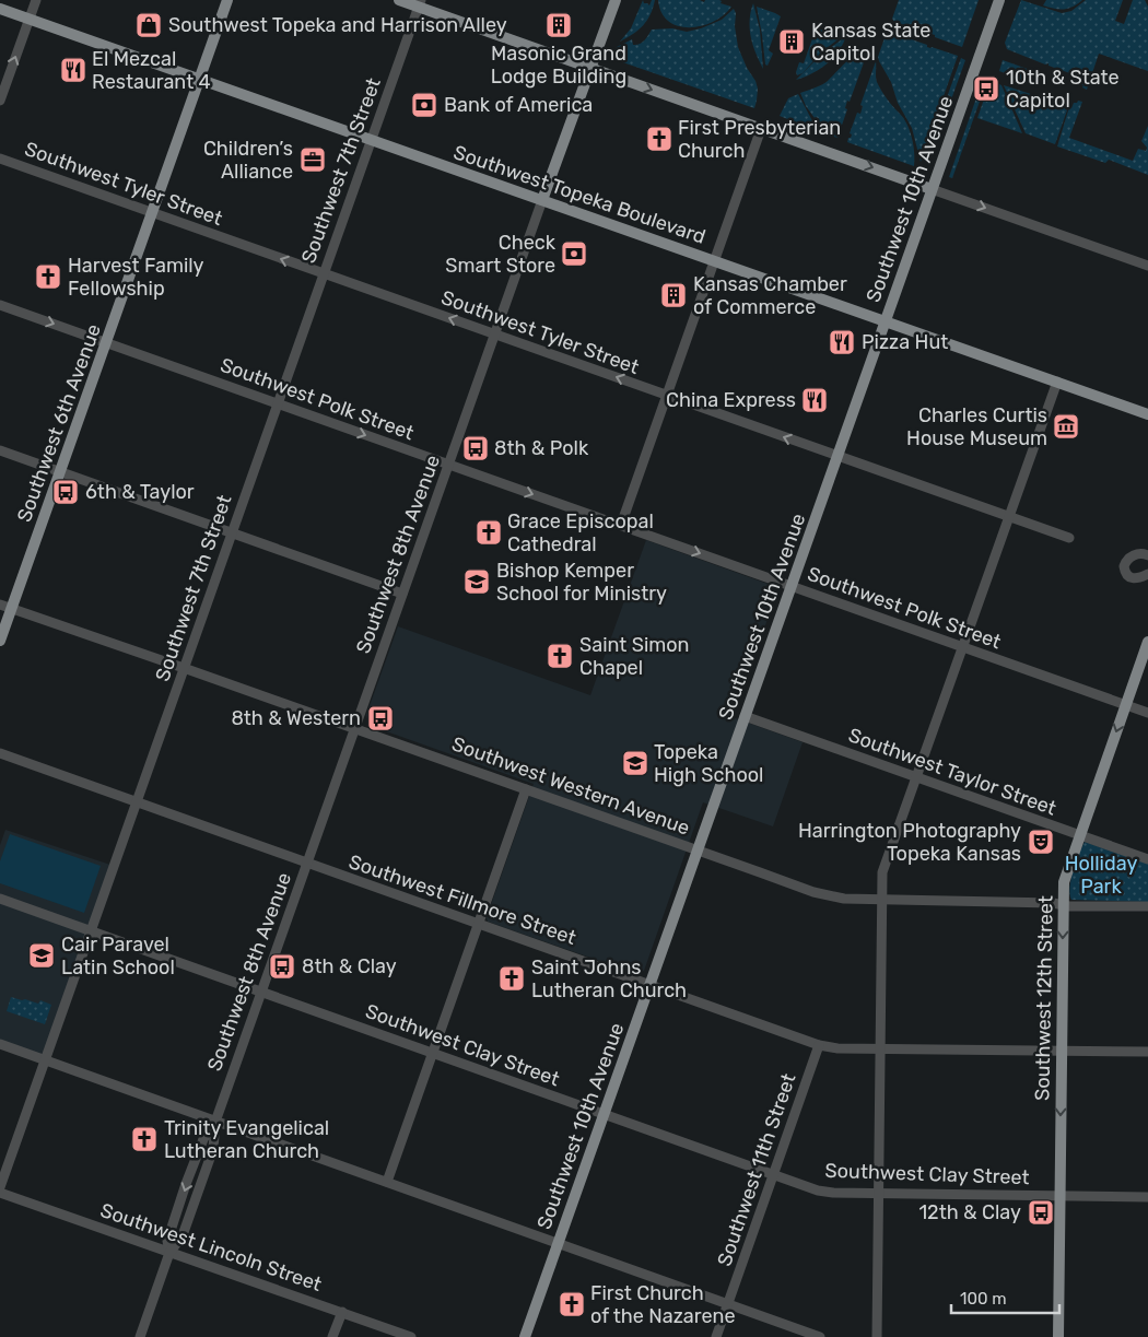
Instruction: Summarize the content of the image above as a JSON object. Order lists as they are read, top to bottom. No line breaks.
{"streets":{"main road":["Southwest Topeka Boulevard","Southwest 10th Avenue","Southwest 6th Avenue","Southwest 8th Avenue","Southwest 12th Street"],"street":["Southwest 7th Street","Southwest Tyler Street","Southwest Polk Street","Southwest Taylor Street","Southwest Western Avenue","Southwest Fillmore Street","Southwest Clay Street","Southwest 11th Street","Southwest Lincoln Street"]},"crossings":[["Southwest 7th Street","Southwest Tyler Street"],["Southwest 7th Street","Southwest Topeka Boulevard"],["Southwest 7th Street","Southwest Polk Street"],["Southwest 7th Street","Southwest Western Avenue"],["Southwest 7th Street","Southwest Fillmore Street"],["Southwest 7th Street","Southwest Clay Street"],["Southwest Tyler Street","Southwest 10th Avenue"],["Southwest Tyler Street","Southwest 6th Avenue"],["Southwest Tyler Street","Southwest 8th Avenue"],["Southwest Topeka Boulevard","Southwest 10th Avenue"],["Southwest Topeka Boulevard","Southwest 6th Avenue"],["Southwest Topeka Boulevard","Southwest 8th Avenue"],["Southwest 10th Avenue","Southwest Polk Street"],["Southwest 10th Avenue","Southwest Taylor Street"],["Southwest 10th Avenue","Southwest Western Avenue"],["Southwest 10th Avenue","Southwest Fillmore Street"],["Southwest 10th Avenue","Southwest Clay Street"],["Southwest Polk Street","Southwest 6th Avenue"],["Southwest Polk Street","Southwest 8th Avenue"],["Southwest Polk Street","Southwest 12th Street"],["Southwest 6th Avenue","Southwest Western Avenue"],["Southwest 8th Avenue","Southwest Western Avenue"],["Southwest 8th Avenue","Southwest Fillmore Street"],["Southwest 8th Avenue","Southwest Clay Street"],["Southwest 8th Avenue","Southwest Lincoln Street"],["Southwest Taylor Street","Southwest 12th Street"],["Southwest Western Avenue","Southwest 12th Street"],["Southwest Fillmore Street","Southwest 12th Street"],["Southwest Fillmore Street","Southwest 11th Street"],["Southwest 12th Street","Southwest Clay Street"],["Southwest Clay Street","Southwest 11th Street"]],"one_way":["Southwest Tyler Street","Southwest Polk Street","Southwest 12th Street"],"parks":["Holliday Park"],"places":{"shop":["Southwest Topeka and Harrison Alley"],"building":["Masonic Grand Lodge Building","Kansas State Capitol","Kansas Chamber of Commerce"],"restaurant":["El Mezcal Restaurant 4","Pizza Hut","China Express"],"bus stop":["10th & State Capitol","8th & Polk","6th & Taylor","8th & Western","8th & Clay","12th & Clay"],"bank":["Bank of America","Check Smart Store"],"church":["First Presbyterian Church","Harvest Family Fellowship","Grace Episcopal Cathedral","Saint Simon Chapel","Saint Johns Lutheran Church","Trinity Evangelical Lutheran Church","First Church of the Nazarene"],"office":["Children’s Alliance"],"museum":["Charles Curtis House Museum"],"school or university":["Bishop Kemper School for Ministry","Topeka High School","Cair Paravel Latin School"],"theatre":["Harrington Photography Topeka Kansas"]},"scale_bar":"100 m"}
